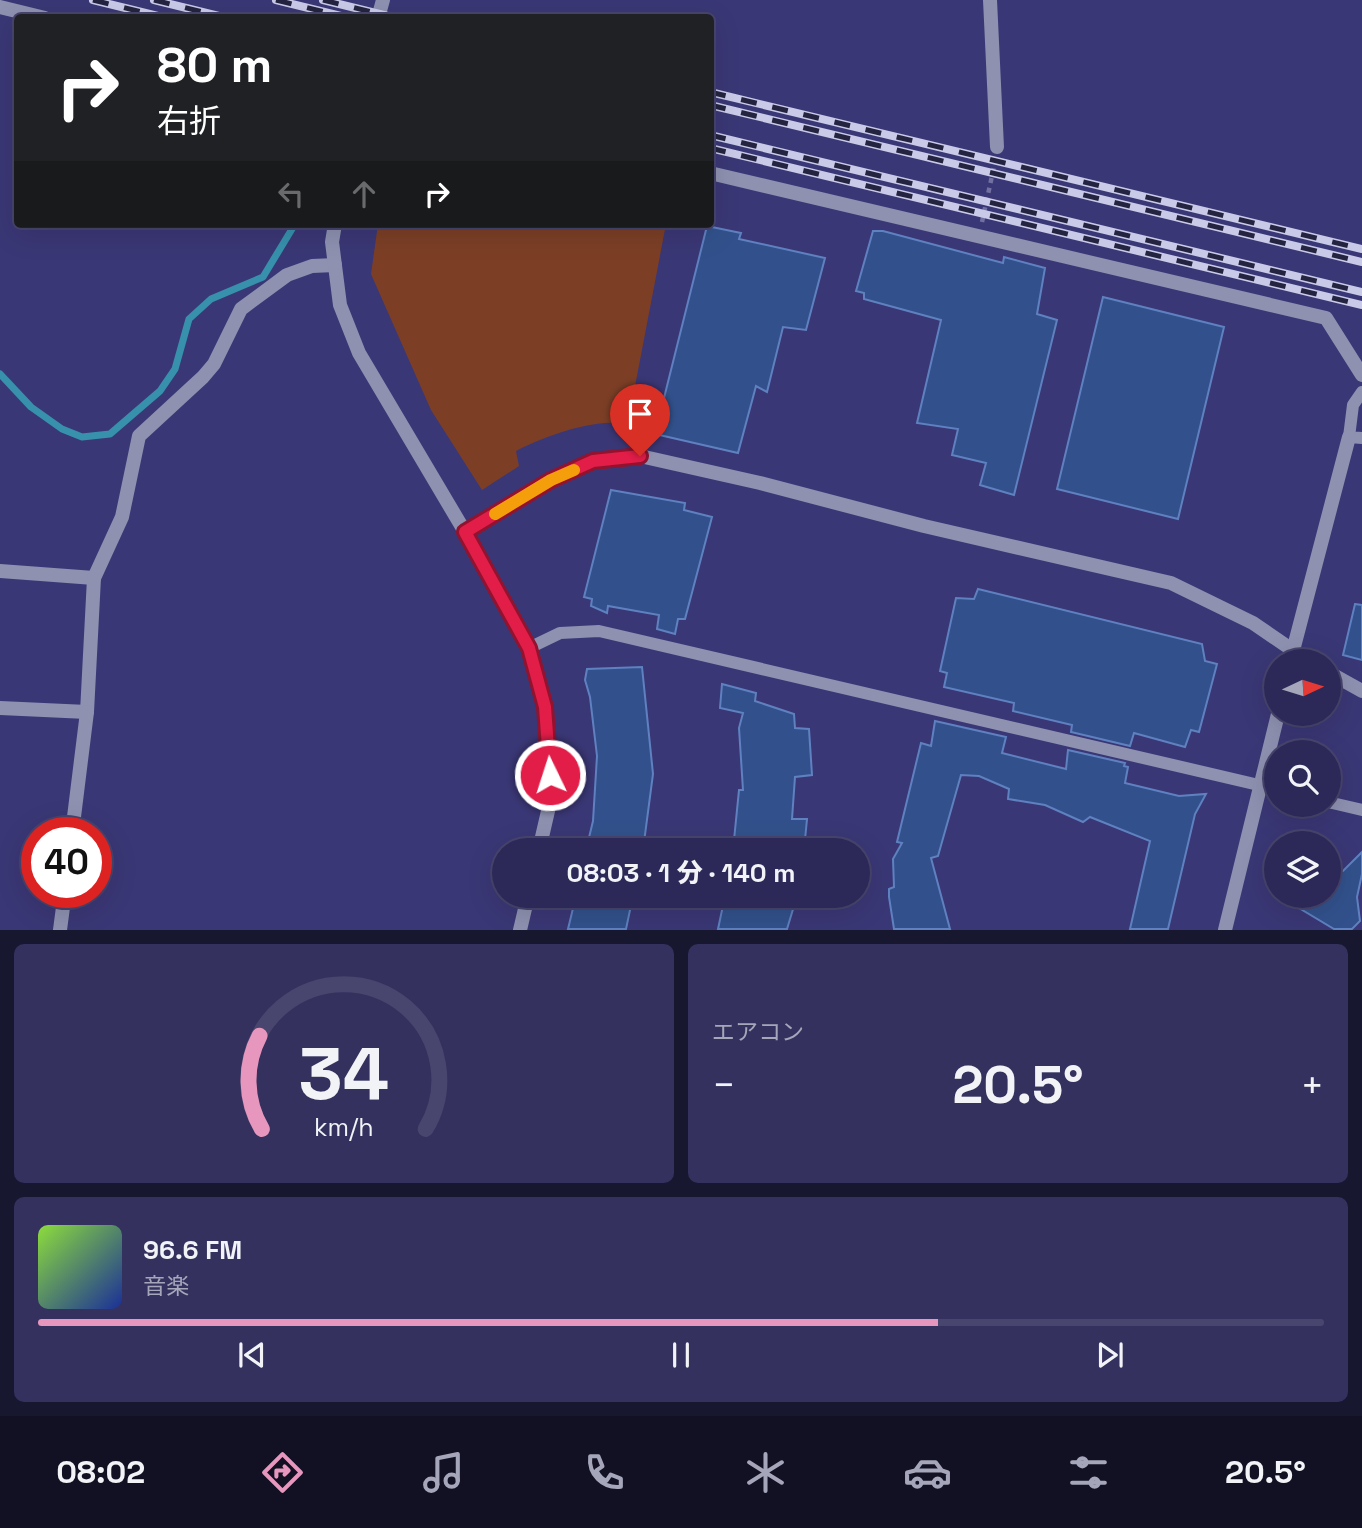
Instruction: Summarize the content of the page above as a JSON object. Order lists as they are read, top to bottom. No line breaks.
{"north":"right","page":{"turn":["80 m","右折"],"limit":"40","trip":"08:03 · 1 分 · 140 m","tile":"エアコン","heat":["−","20.5°","+"],"song":["96.6 FM","音楽"],"tabs":["08:02","20.5°"],"gauge":["34","km/h"]}}
